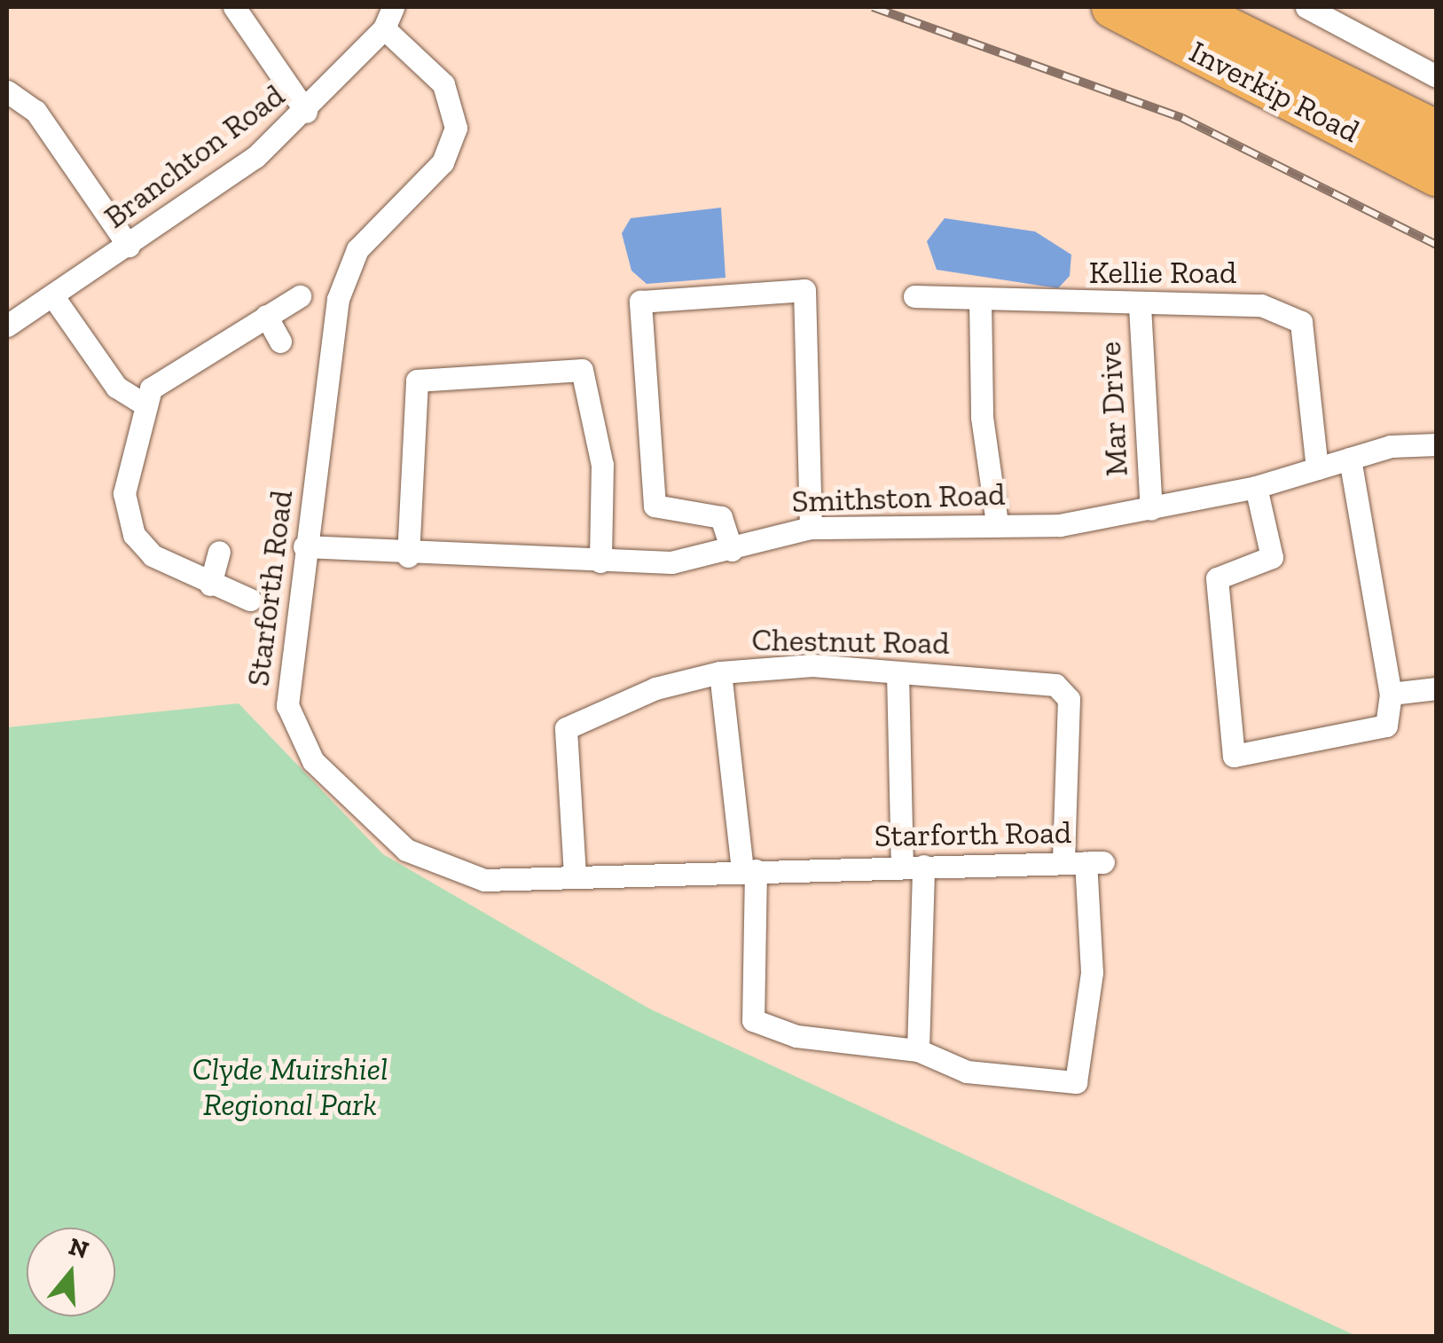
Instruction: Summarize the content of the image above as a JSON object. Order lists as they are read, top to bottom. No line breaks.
{"streets":{"highway":["Inverkip Road"],"street":["Branchton Road","Kellie Road","Mar Drive","Smithston Road","Starforth Road","Chestnut Road"]},"crossings":[["Branchton Road","Starforth Road"],["Kellie Road","Mar Drive"],["Kellie Road","Smithston Road"],["Mar Drive","Smithston Road"],["Smithston Road","Starforth Road"],["Starforth Road","Chestnut Road"]],"parks":["Clyde Muirshiel Regional Park"],"north":"top"}
